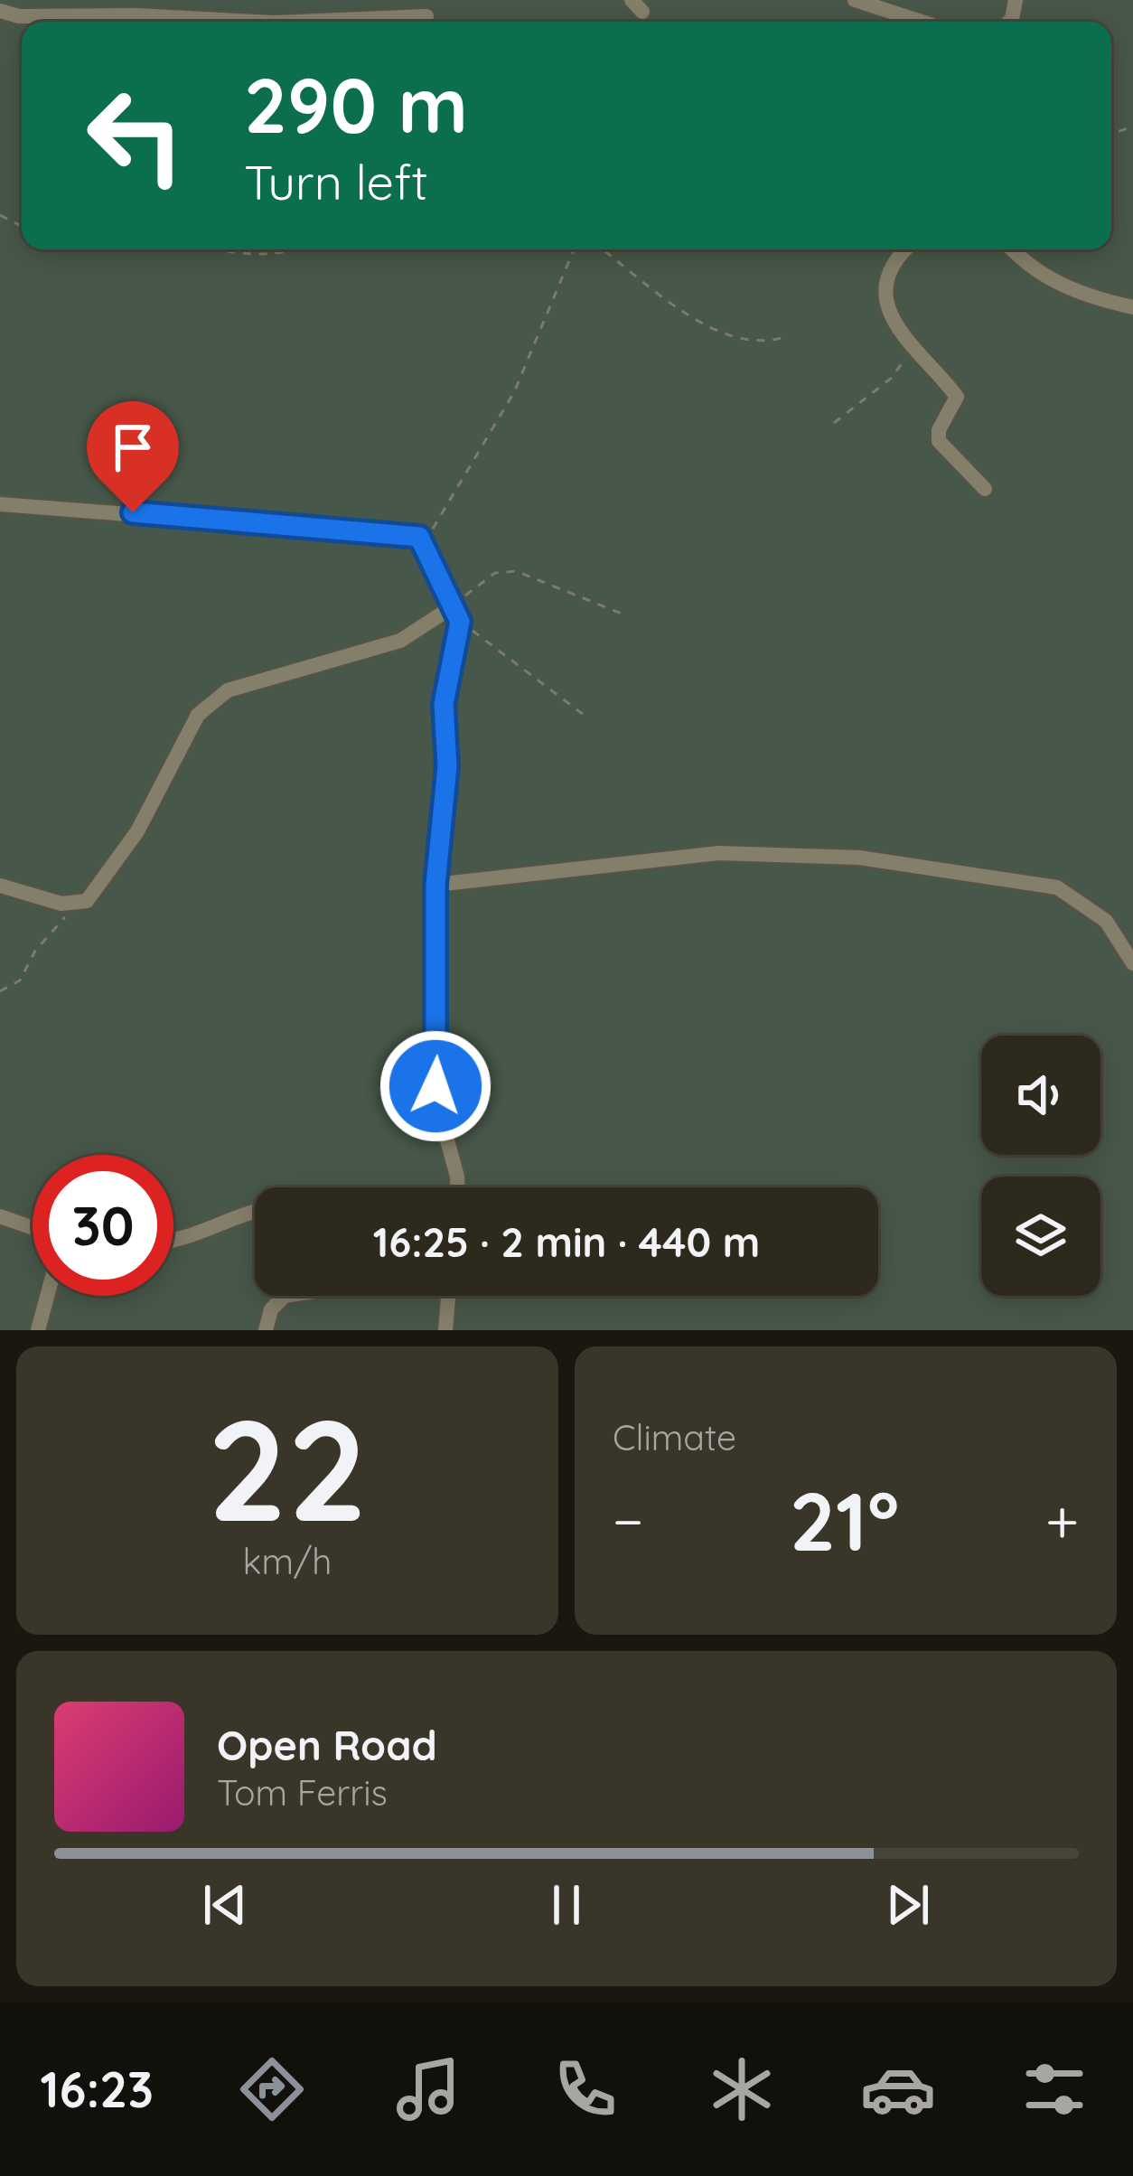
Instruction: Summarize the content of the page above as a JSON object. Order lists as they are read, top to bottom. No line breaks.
{"page":{"turn":["290 m","Turn left"],"limit":"30","trip":"16:25 · 2 min · 440 m","tile":[["22","km/h"],"Climate"],"heat":["−","21°","+"],"song":["Open Road","Tom Ferris"],"tabs":"16:23"}}
